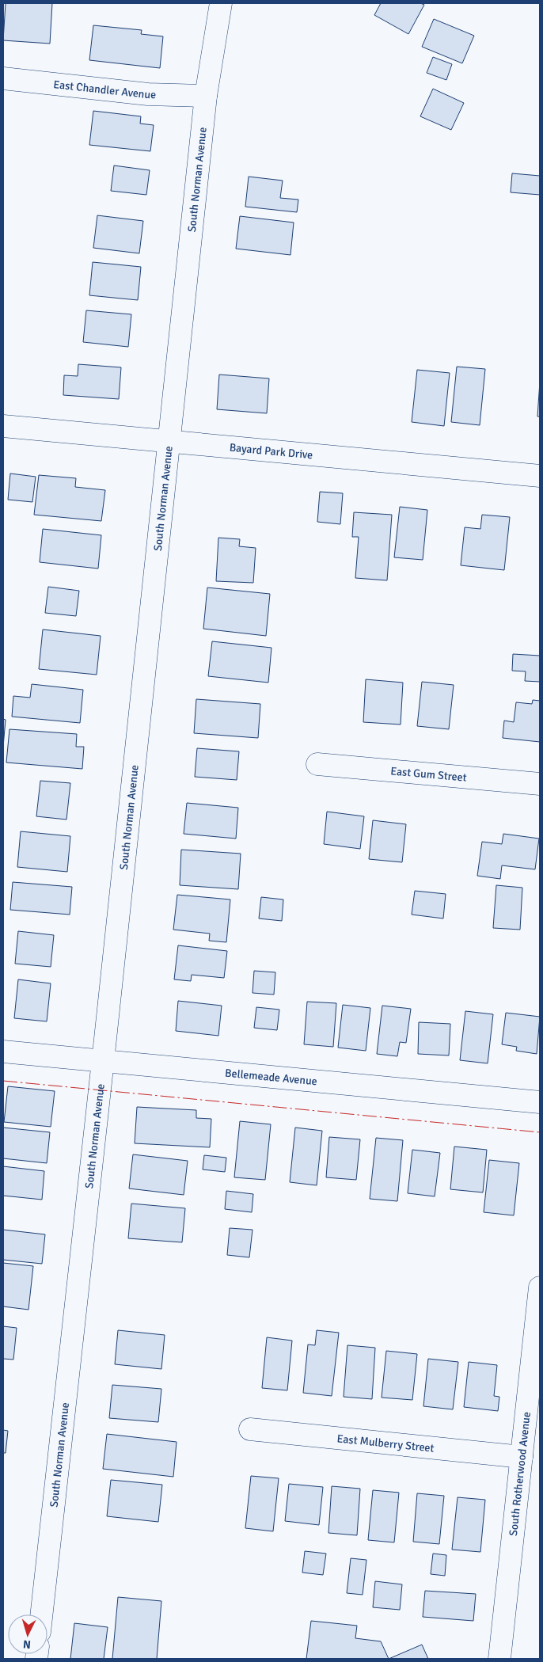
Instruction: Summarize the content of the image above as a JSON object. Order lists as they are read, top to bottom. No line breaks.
{"streets":{"street":["East Chandler Avenue","South Norman Avenue","Bayard Park Drive","East Gum Street","Bellemeade Avenue","East Mulberry Street","South Rotherwood Avenue"]},"crossings":[["East Chandler Avenue","South Norman Avenue"],["South Norman Avenue","Bayard Park Drive"],["South Norman Avenue","Bellemeade Avenue"],["East Mulberry Street","South Rotherwood Avenue"]],"north":"bottom"}
